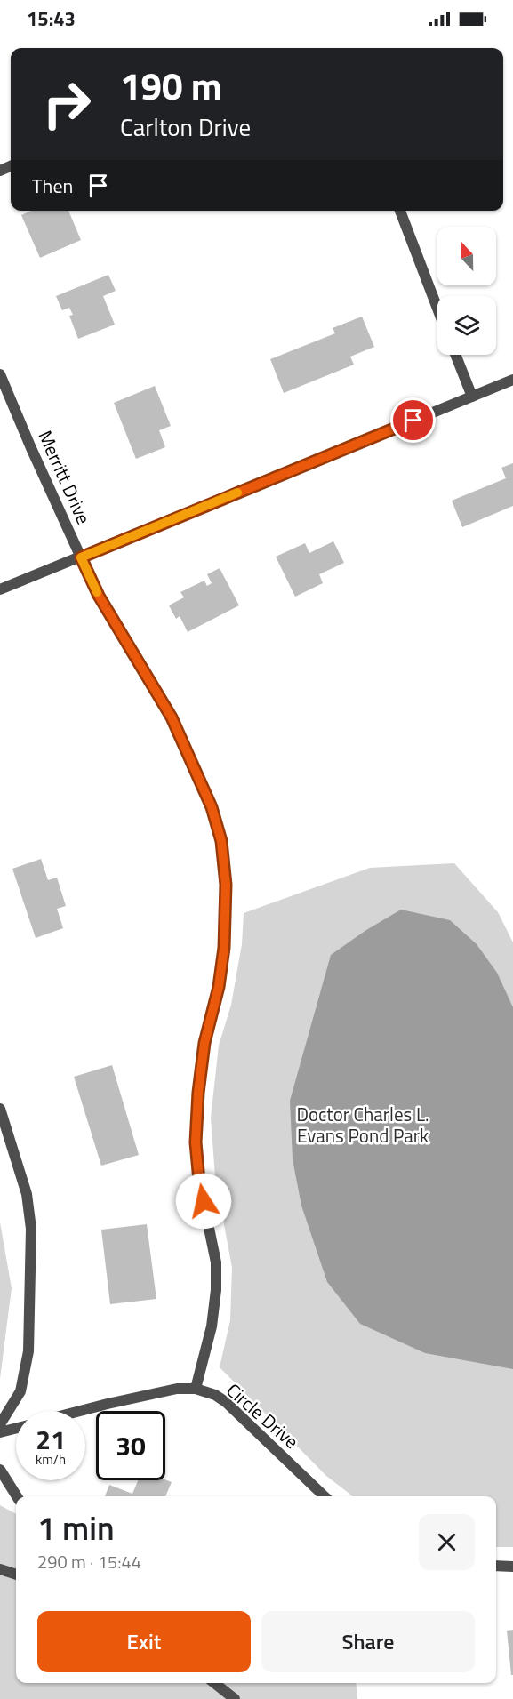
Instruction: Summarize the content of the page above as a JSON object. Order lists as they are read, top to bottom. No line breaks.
{"streets":{"street":["Merritt Drive","Circle Drive"]},"crossings":[["Merritt Drive","Circle Drive"]],"parks":["Doctor Charles L. Evans Pond Park"],"north":"top","page":{"status":"15:43","turn":["190 m","Carlton Drive"],"then":"Then","speed":"21 km/h","limit":"30","heading":["1 min","290 m · 15:44"],"buttons":["Exit","Share"]}}
